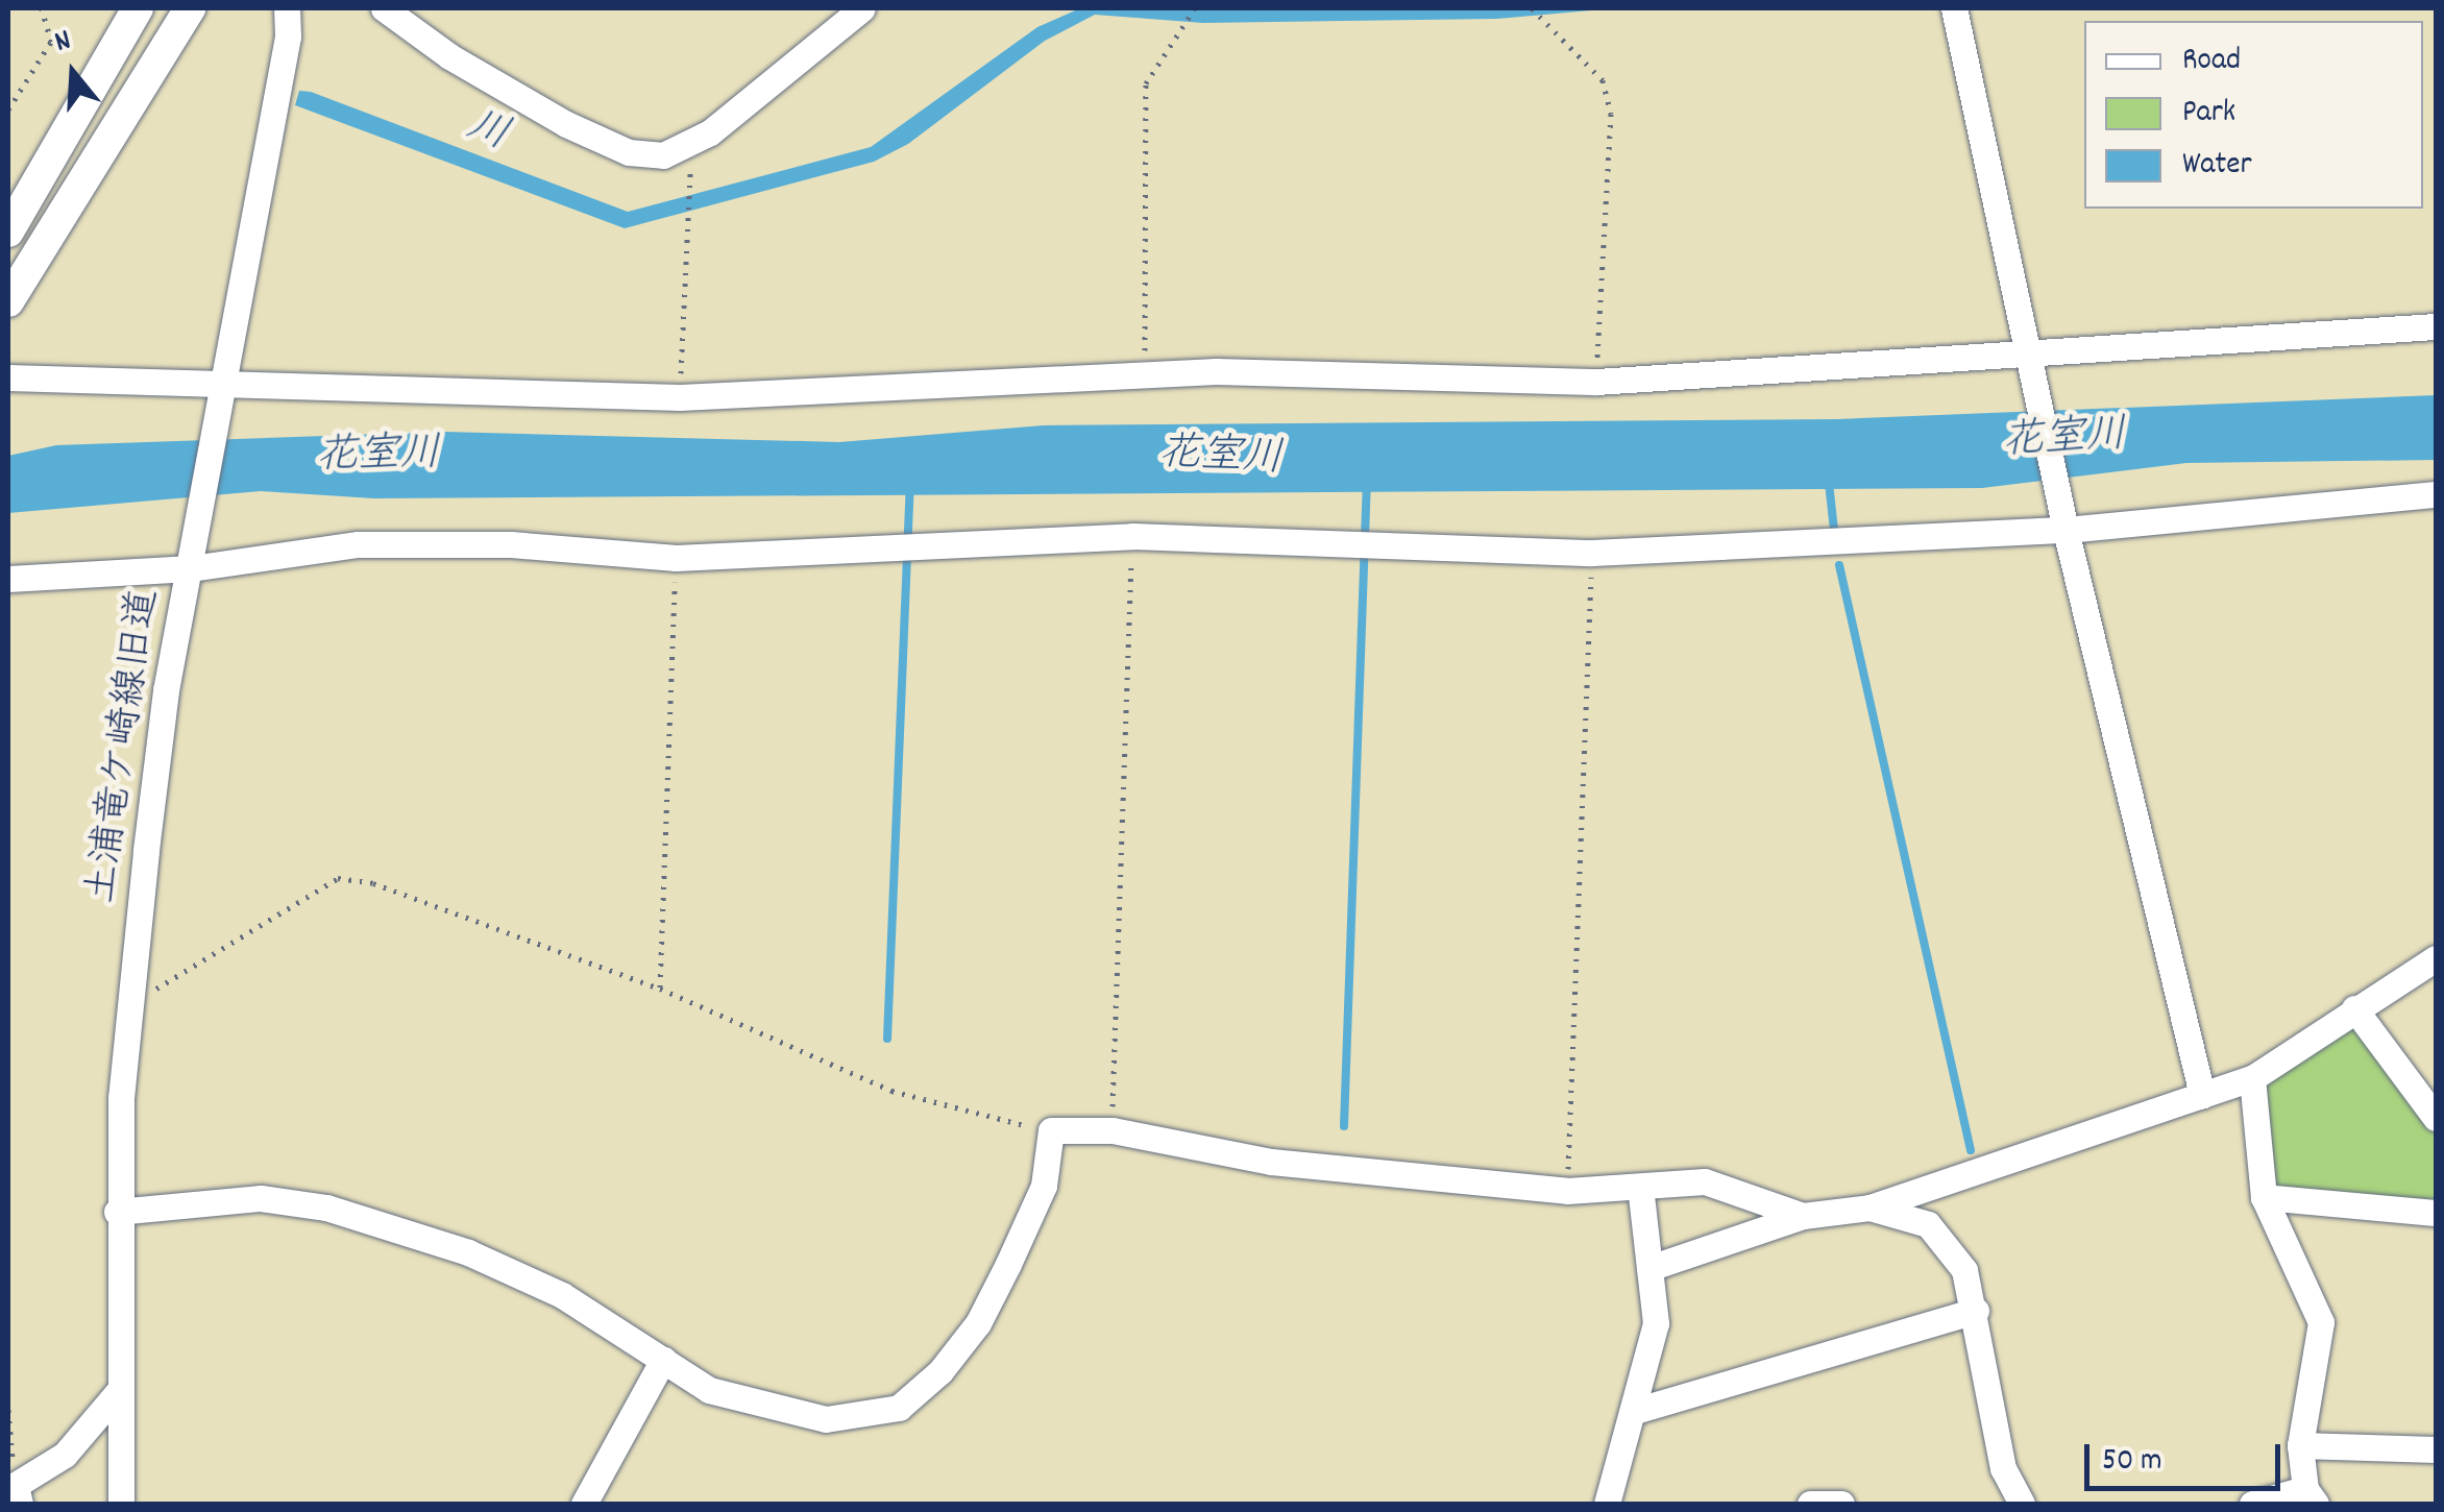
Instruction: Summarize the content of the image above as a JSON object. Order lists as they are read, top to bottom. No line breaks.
{"streets":{"street":["土浦竜ケ崎線旧道"]},"water":["川","花室川"],"legend":["Road","Park","Water"],"scale_bar":"50 m","north":"top"}
